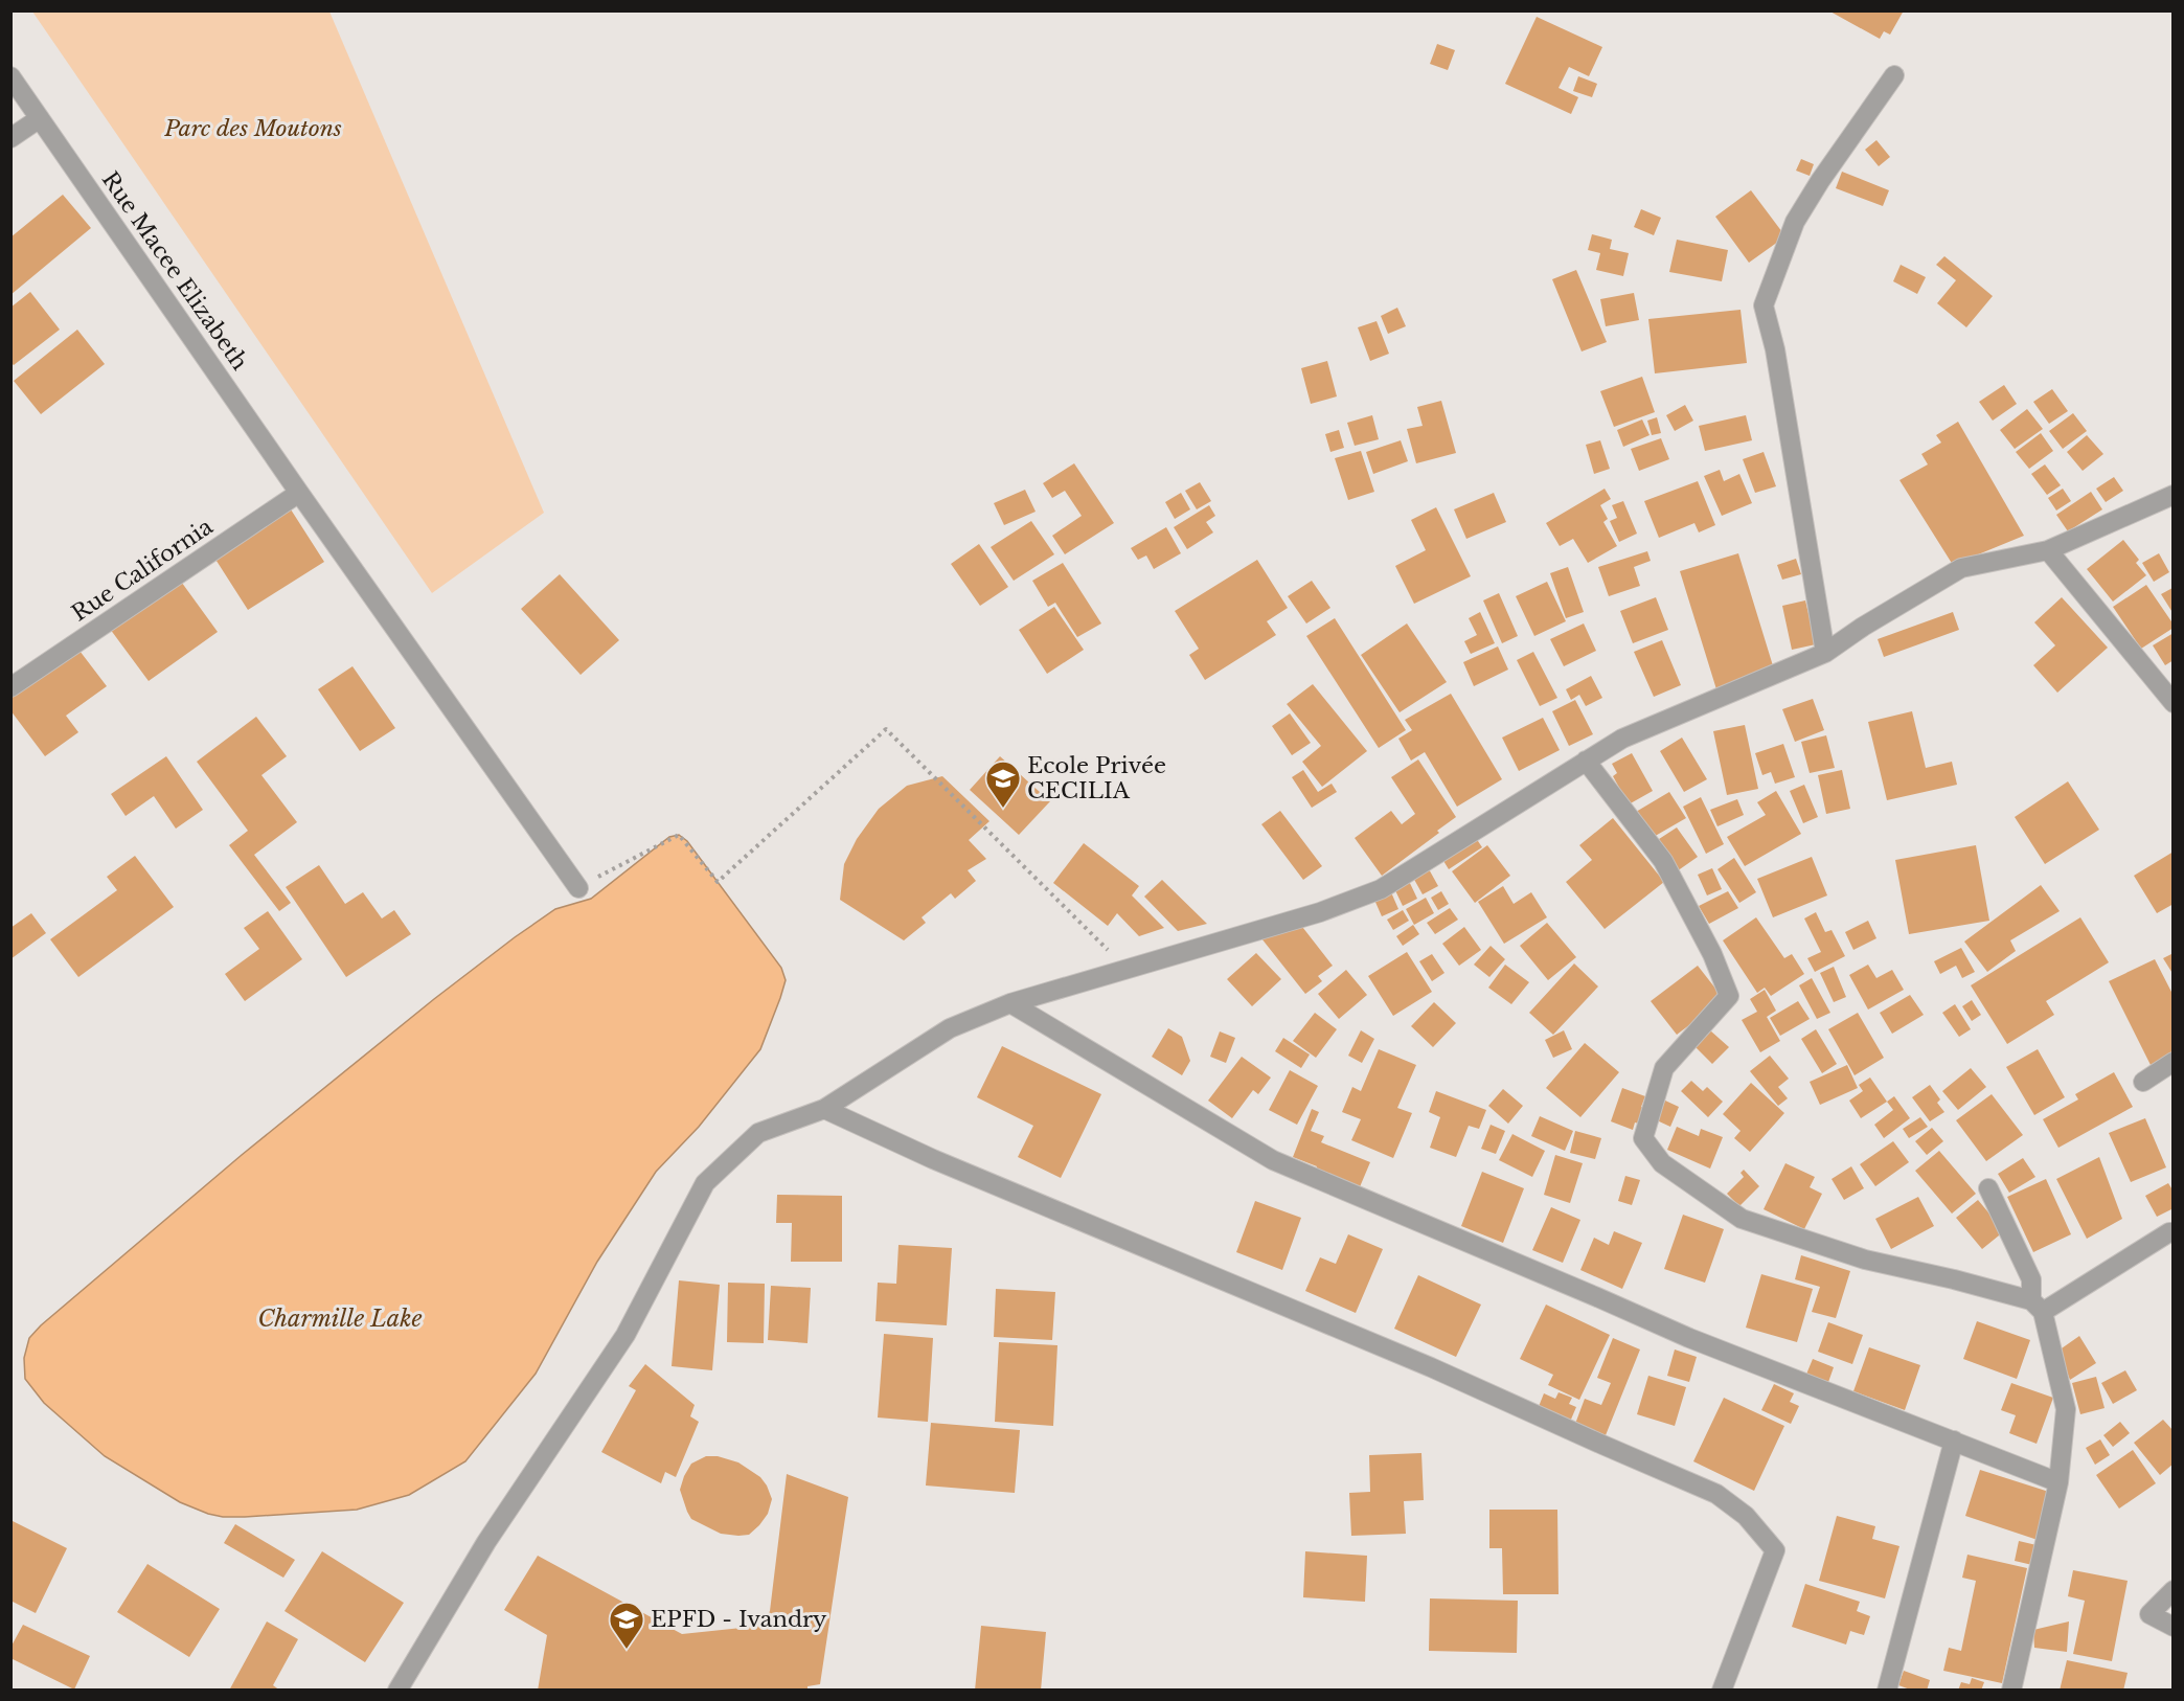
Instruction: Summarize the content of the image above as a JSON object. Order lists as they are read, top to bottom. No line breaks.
{"streets":{"street":["Rue Macee Elizabeth","Rue California"]},"crossings":[["Rue Macee Elizabeth","Rue California"]],"water":["Charmille Lake"],"parks":["Parc des Moutons"],"places":{"school or university":["Ecole Privée CECILIA","EPFD - Ivandry"]}}
